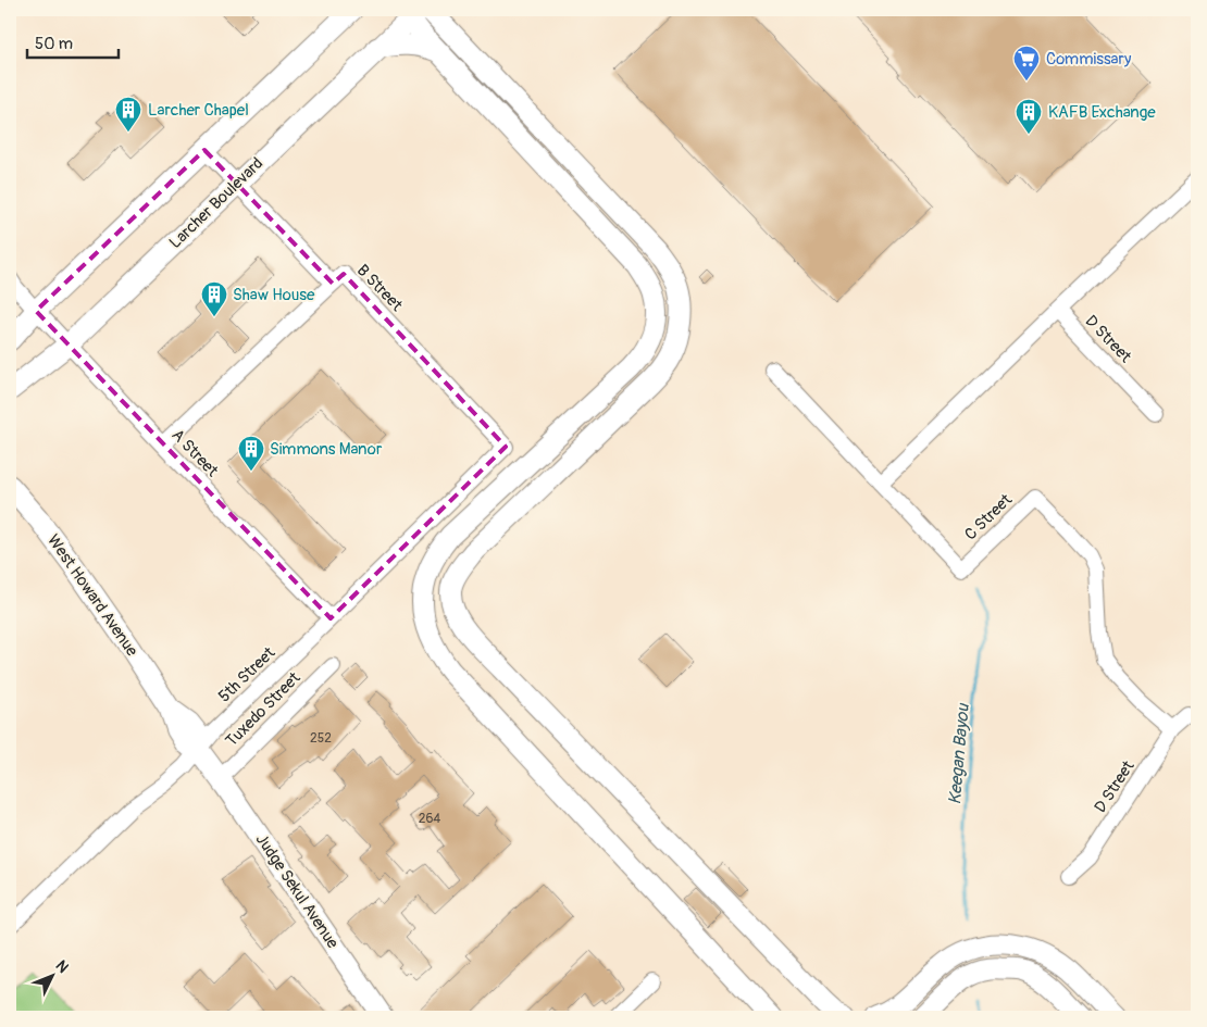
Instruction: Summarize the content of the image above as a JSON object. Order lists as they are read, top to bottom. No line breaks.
{"streets":{"main road":["Larcher Boulevard","West Howard Avenue","Judge Sekul Avenue"],"street":["B Street","D Street","A Street","C Street","5th Street","Tuxedo Street"]},"crossings":[["Larcher Boulevard","B Street"],["Larcher Boulevard","A Street"],["B Street","5th Street"],["D Street","C Street"],["A Street","5th Street"],["West Howard Avenue","5th Street"],["West Howard Avenue","Tuxedo Street"],["West Howard Avenue","Judge Sekul Avenue"],["Tuxedo Street","Judge Sekul Avenue"]],"water":["Keegan Bayou"],"places":{"supermarket":["Commissary"],"building":["Larcher Chapel","KAFB Exchange","Shaw House","Simmons Manor"]},"house_numbers":["252","264"],"scale_bar":"50 m","north":"top right"}
